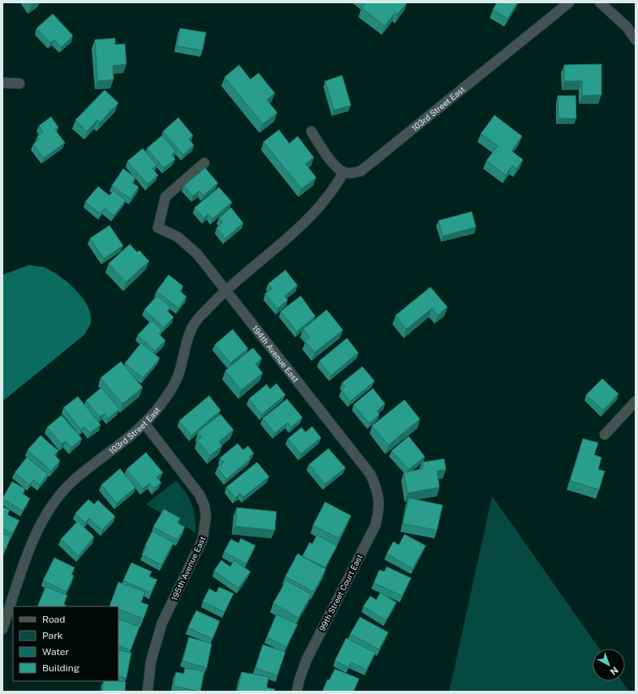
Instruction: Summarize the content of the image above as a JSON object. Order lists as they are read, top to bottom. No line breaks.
{"streets":{"street":["103rd Street East","194th Avenue East","195th Avenue East","99th Street Court East"]},"crossings":[["103rd Street East","194th Avenue East"],["103rd Street East","195th Avenue East"],["194th Avenue East","99th Street Court East"]],"legend":["Road","Park","Water","Building"],"north":"bottom right"}
